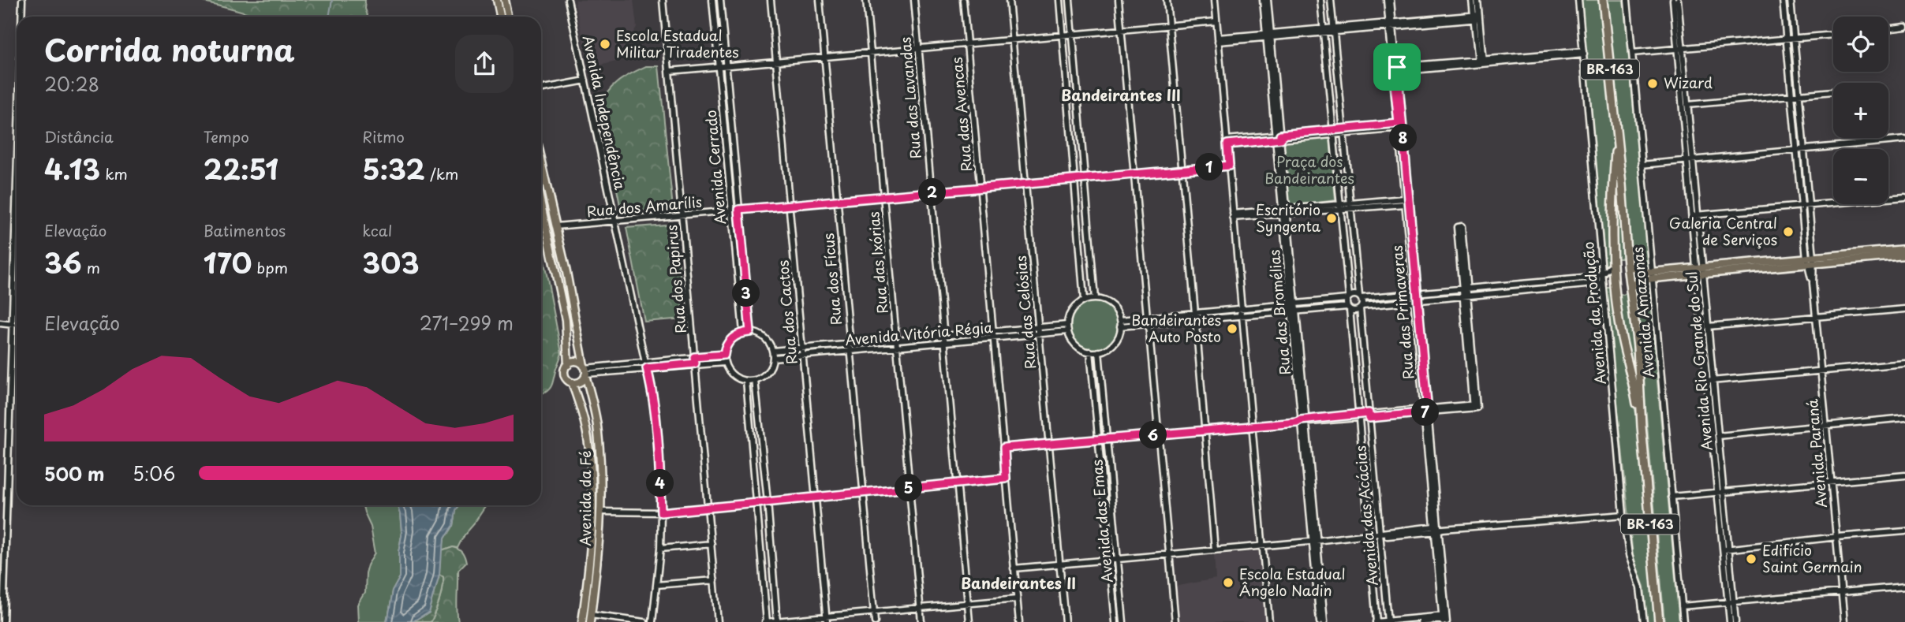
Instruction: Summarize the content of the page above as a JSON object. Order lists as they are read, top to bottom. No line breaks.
{"streets":{"highway":["BR-163"],"main road":["Avenida da Fé"],"street":["Rua das Lavandas","Avenida Independência","Rua das Avencas","Avenida Cerrado","Rua dos Amarílis","Rua das Ixórias","Rua dos Papirus","Rua dos Fícus","Rua dos Cactos","Rua das Celósias","Rua das Bromélias","Rua das Primaveras","Avenida Amazonas","Avenida da Produção","Avenida Vitória Régia","Avenida Rio Grande do Sul","Avenida Paraná","Avenida das Acácias","Avenida das Emas"]},"crossings":[["Rua das Lavandas","Rua dos Amarílis"],["Rua das Lavandas","Avenida Vitória Régia"],["Avenida Independência","Rua dos Amarílis"],["Rua das Avencas","Rua dos Amarílis"],["Rua das Avencas","Avenida Vitória Régia"],["Avenida Cerrado","Rua dos Amarílis"],["Avenida Cerrado","Avenida Vitória Régia"],["Rua dos Amarílis","Rua das Ixórias"],["Rua dos Amarílis","Rua dos Papirus"],["Rua dos Amarílis","Rua dos Fícus"],["Rua dos Amarílis","Rua dos Cactos"],["Rua dos Amarílis","Rua das Celósias"],["Rua dos Amarílis","Avenida da Fé"],["Rua das Ixórias","Avenida Vitória Régia"],["Rua dos Fícus","Avenida Vitória Régia"],["Rua dos Cactos","Avenida Vitória Régia"],["Rua das Celósias","Avenida Vitória Régia"],["Avenida Vitória Régia","Avenida das Emas"]],"districts":["Bandeirantes III","Bandeirantes II"],"parks":["Praça dos Bandeirantes"],"places":["Escola Estadual Militar Tiradentes","Wizard","Escritório Syngenta","Galeria Central de Serviços","Bandeirantes Auto Posto","Edifício Saint Germain","Escola Estadual Ângelo Nadin"],"page":{"map_buttons":["+","−"],"heading":["Corrida noturna","20:28"],"stats":[["Distância","4.13 km"],["Tempo","22:51"],["Ritmo","5:32 /km"],["Elevação","36 m"],["Batimentos","170 bpm"],["kcal","303"]],"pins":["8","1","2","3","7","6","4","5"],"chart":["Elevação","271–299 m"],"list":[{"name":"500 m","note":"5:06"}]}}
